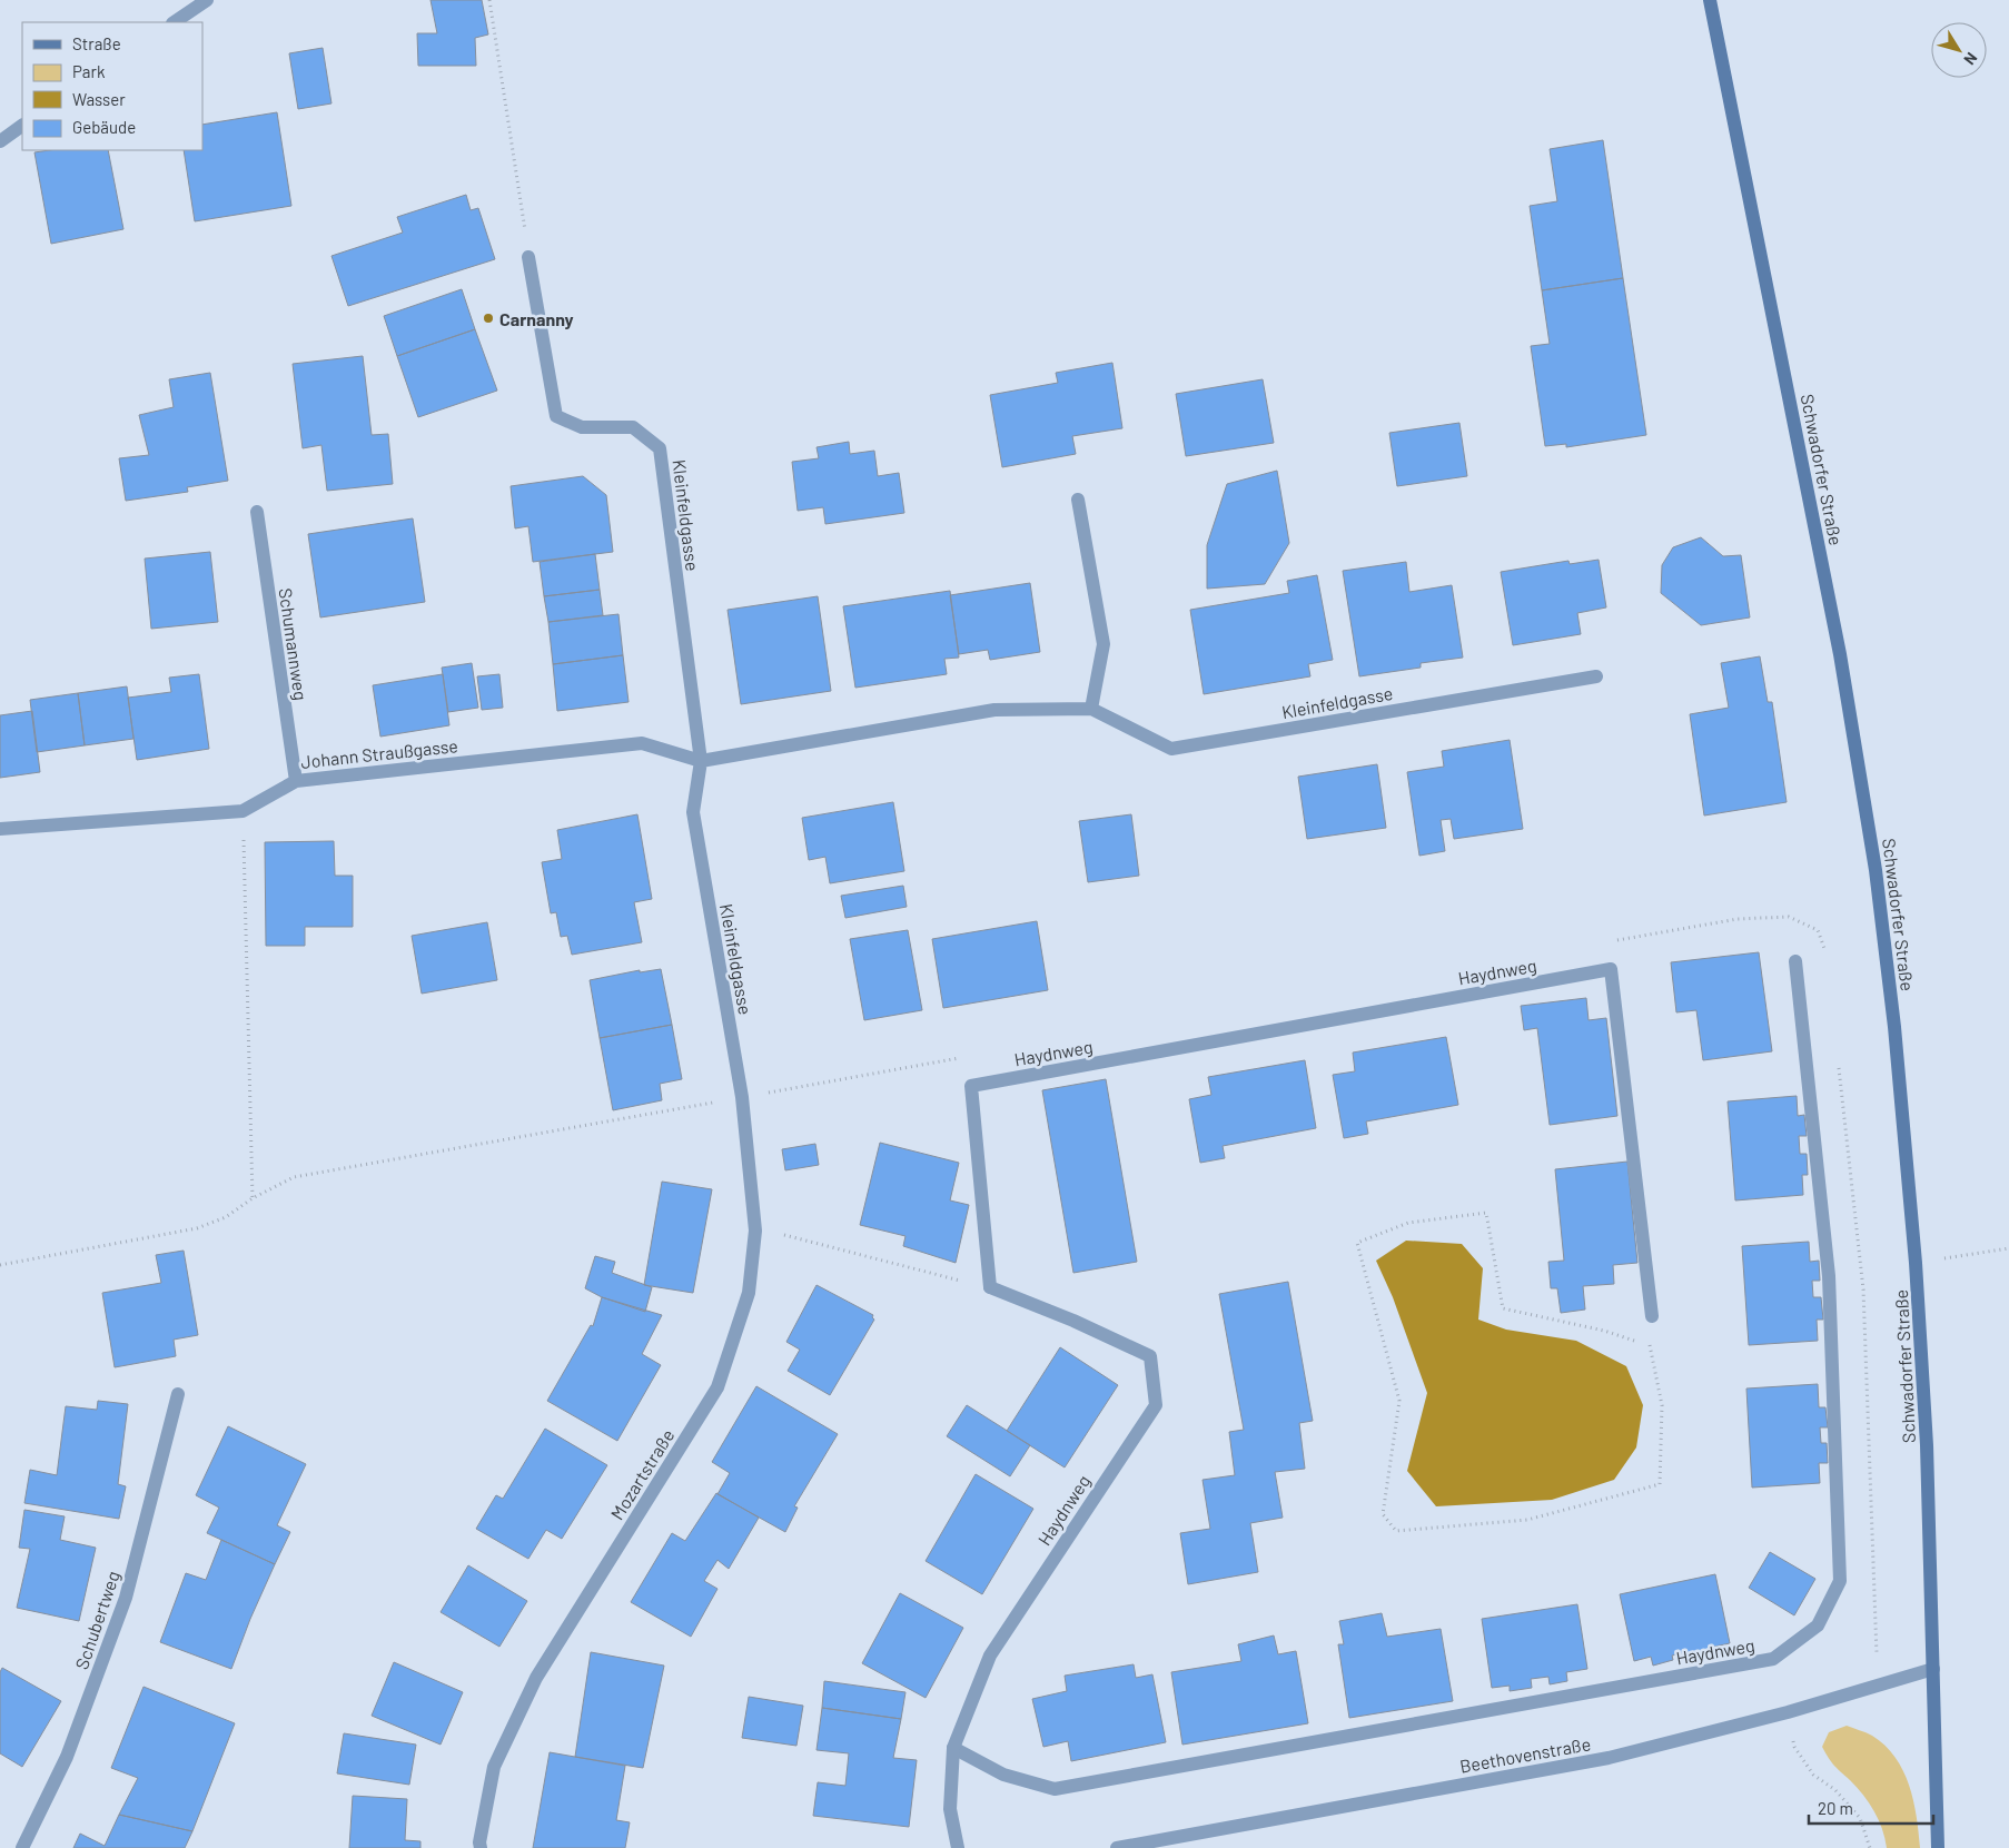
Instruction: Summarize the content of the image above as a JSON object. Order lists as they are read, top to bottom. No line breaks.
{"streets":{"main road":["Schwadorfer Straße"],"street":["Kleinfeldgasse","Schumannweg","Johann Straußgasse","Haydnweg","Mozartstraße","Schubertweg","Beethovenstraße"]},"crossings":[["Schwadorfer Straße","Beethovenstraße"],["Kleinfeldgasse","Johann Straußgasse"],["Kleinfeldgasse","Mozartstraße"],["Schumannweg","Johann Straußgasse"]],"places":["Carnanny"],"legend":["Straße","Park","Wasser","Gebäude"],"scale_bar":"20 m","north":"bottom right"}
